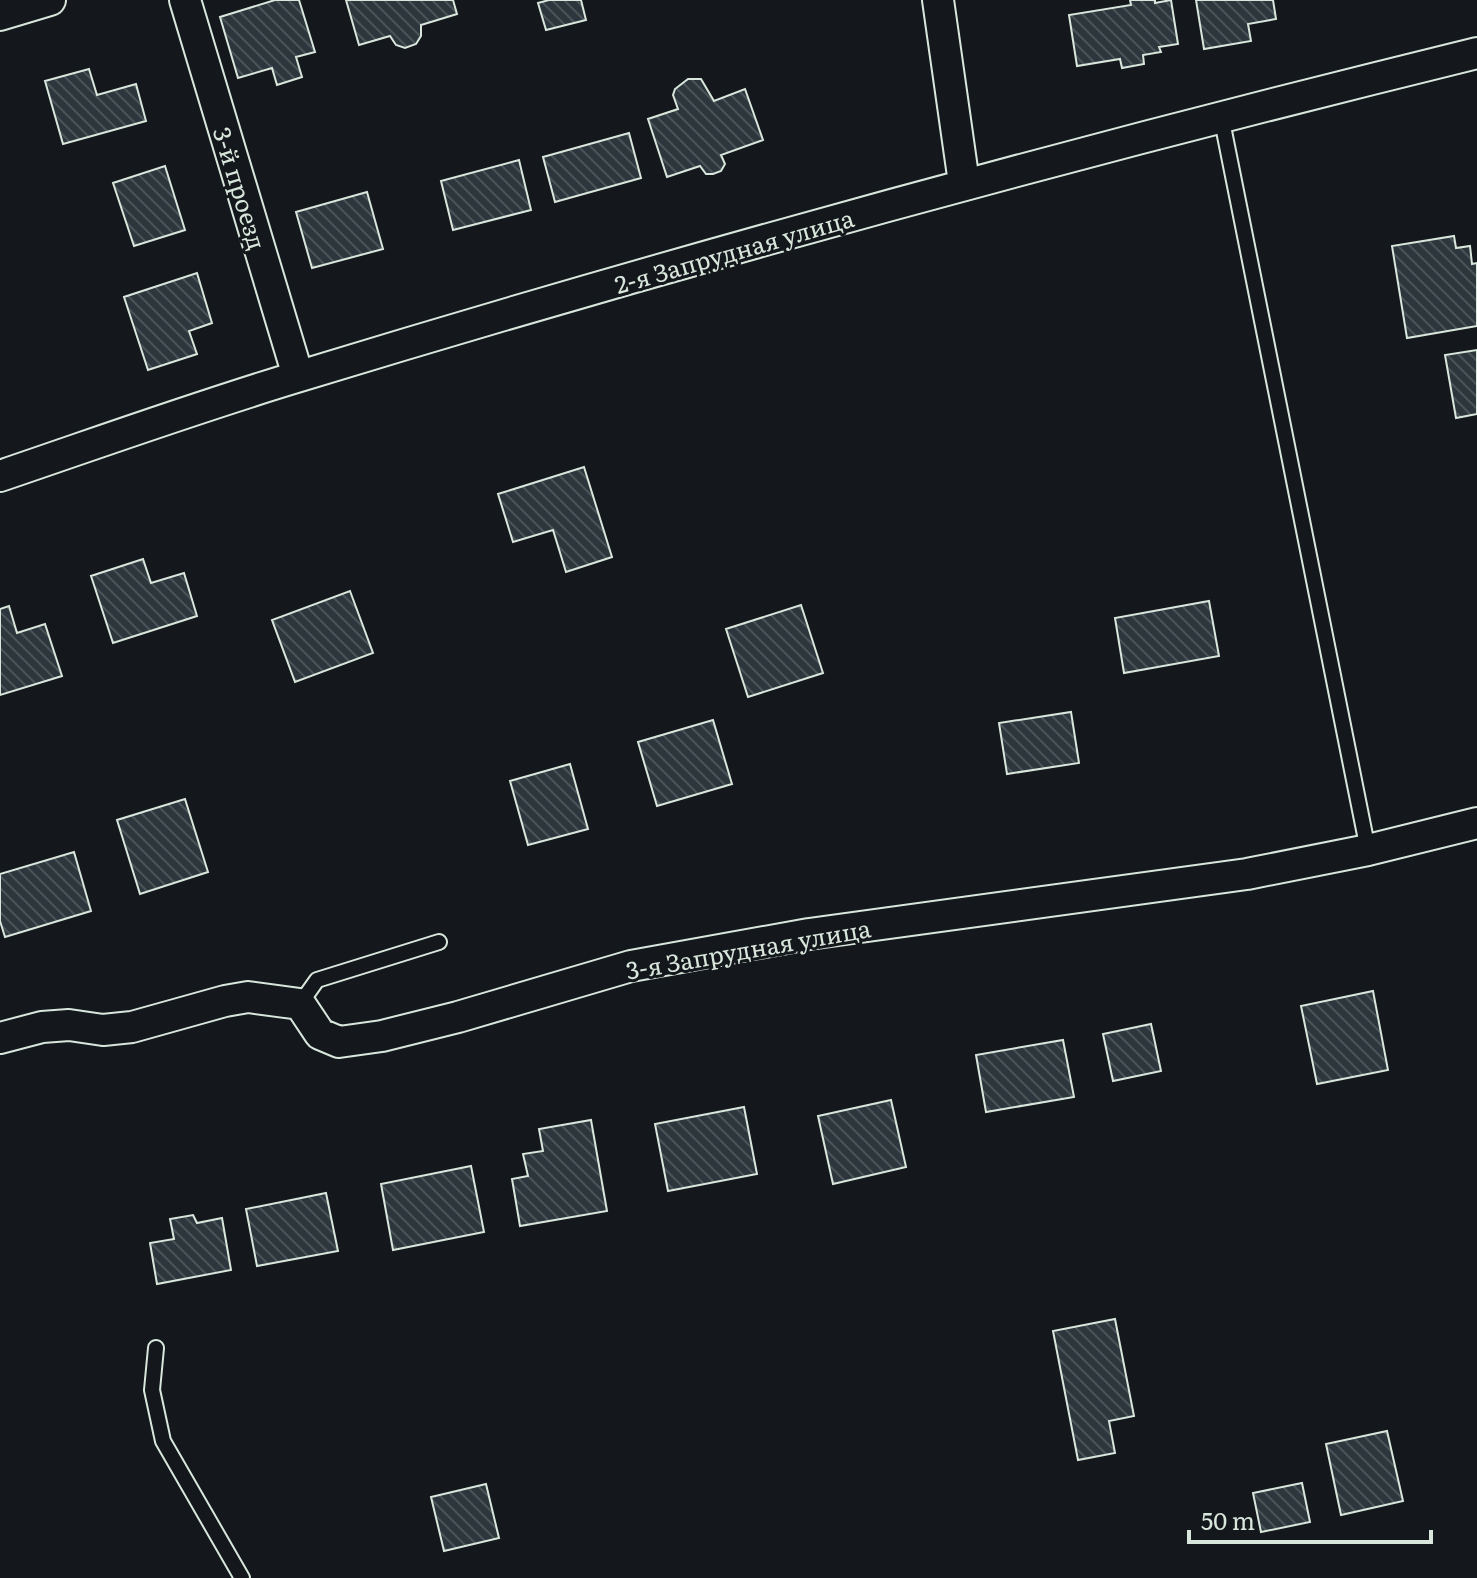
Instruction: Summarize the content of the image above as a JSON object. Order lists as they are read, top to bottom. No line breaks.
{"streets":{"street":["3-й проезд","2-я Запрудная улица","3-я Запрудная улица"]},"crossings":[["3-й проезд","2-я Запрудная улица"]],"scale_bar":"50 m"}
